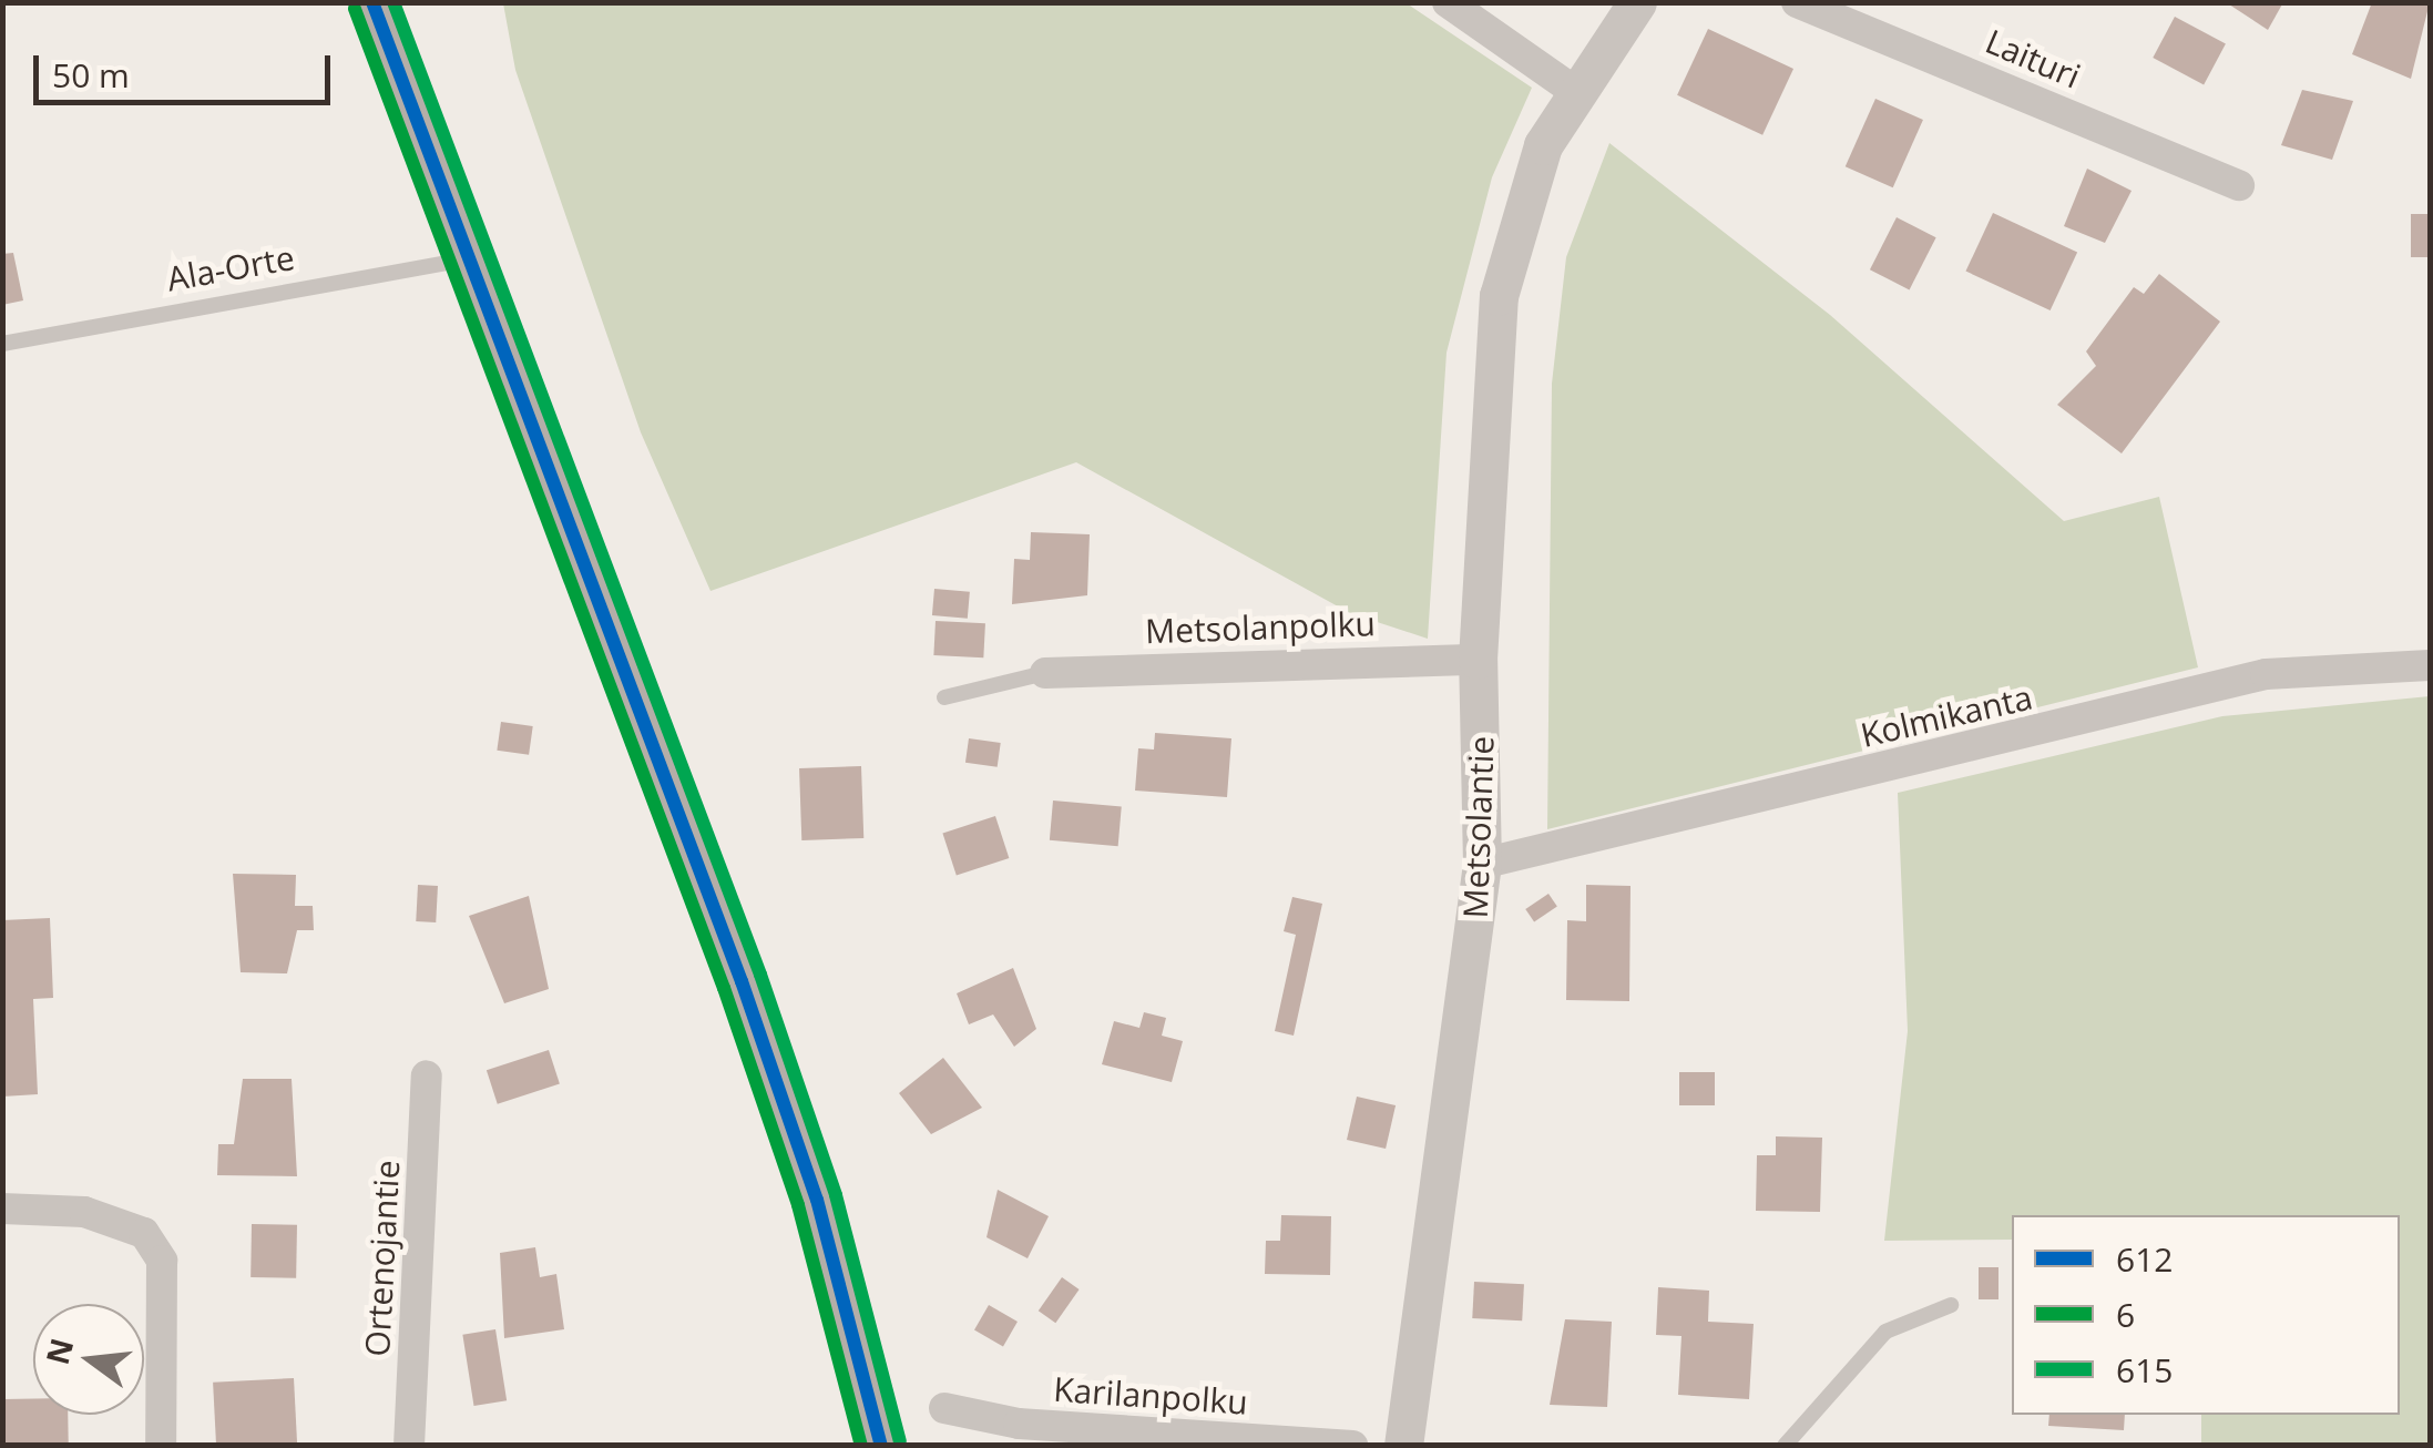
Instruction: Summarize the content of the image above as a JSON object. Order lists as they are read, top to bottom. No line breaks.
{"streets":{"street":["Laituri","Metsolanpolku","Kolmikanta","Metsolantie","Ortenojantie","Karilanpolku"],"lane":["Ala-Orte"]},"crossings":[["Metsolanpolku","Metsolantie"],["Kolmikanta","Metsolantie"]],"lines":["transit line 612","transit line 615","transit line 6"],"legend":["612","6","615"],"scale_bar":"50 m","north":"left"}
